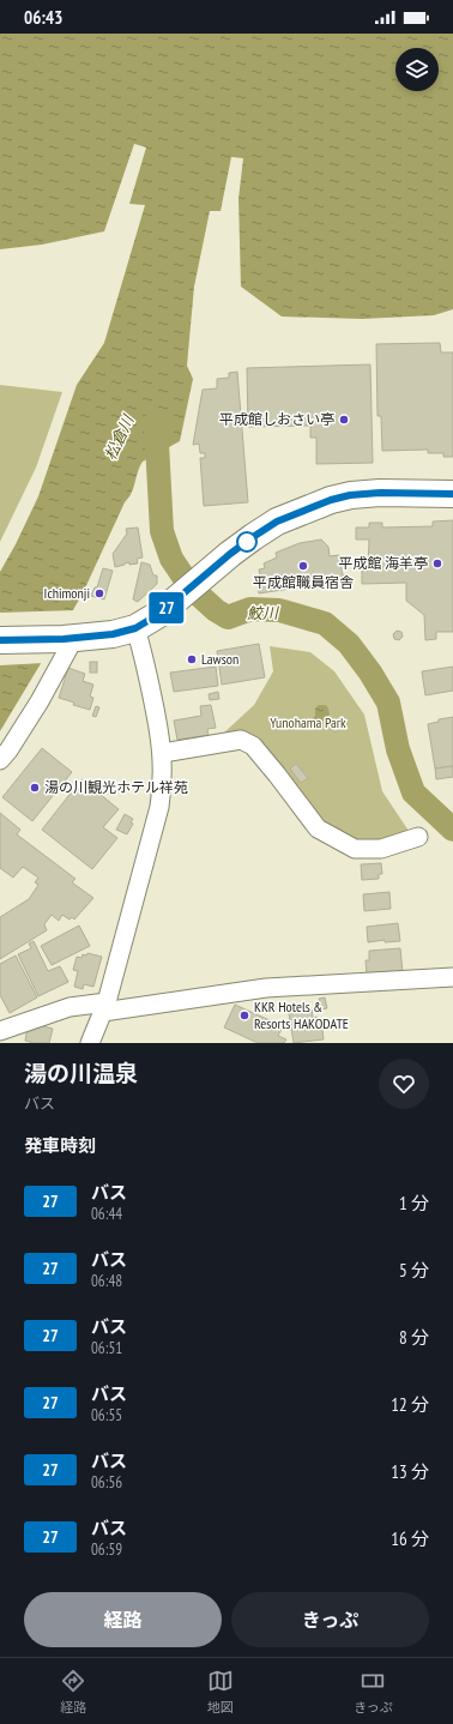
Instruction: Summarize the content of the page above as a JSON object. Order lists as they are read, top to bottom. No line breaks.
{"water":["松倉川","鮫川"],"parks":["Yunohama Park"],"places":["平成館しおさい亭","平成館 海羊亭","平成館職員宿舎","Ichimonji","Lawson","湯の川観光ホテル祥苑","KKR Hotels & Resorts HAKODATE"],"lines":["bus line 27"],"page":{"status":"06:43","on_map":"27","heading":[["湯の川温泉","バス"],"発車時刻"],"list":[{"mark":"27","name":"バス","note":"06:44","value":"1 分"},{"mark":"27","name":"バス","note":"06:48","value":"5 分"},{"mark":"27","name":"バス","note":"06:51","value":"8 分"},{"mark":"27","name":"バス","note":"06:55","value":"12 分"},{"mark":"27","name":"バス","note":"06:56","value":"13 分"},{"mark":"27","name":"バス","note":"06:59","value":"16 分"}],"buttons":["経路","きっぷ"],"tabs":["経路","地図","きっぷ"]}}
